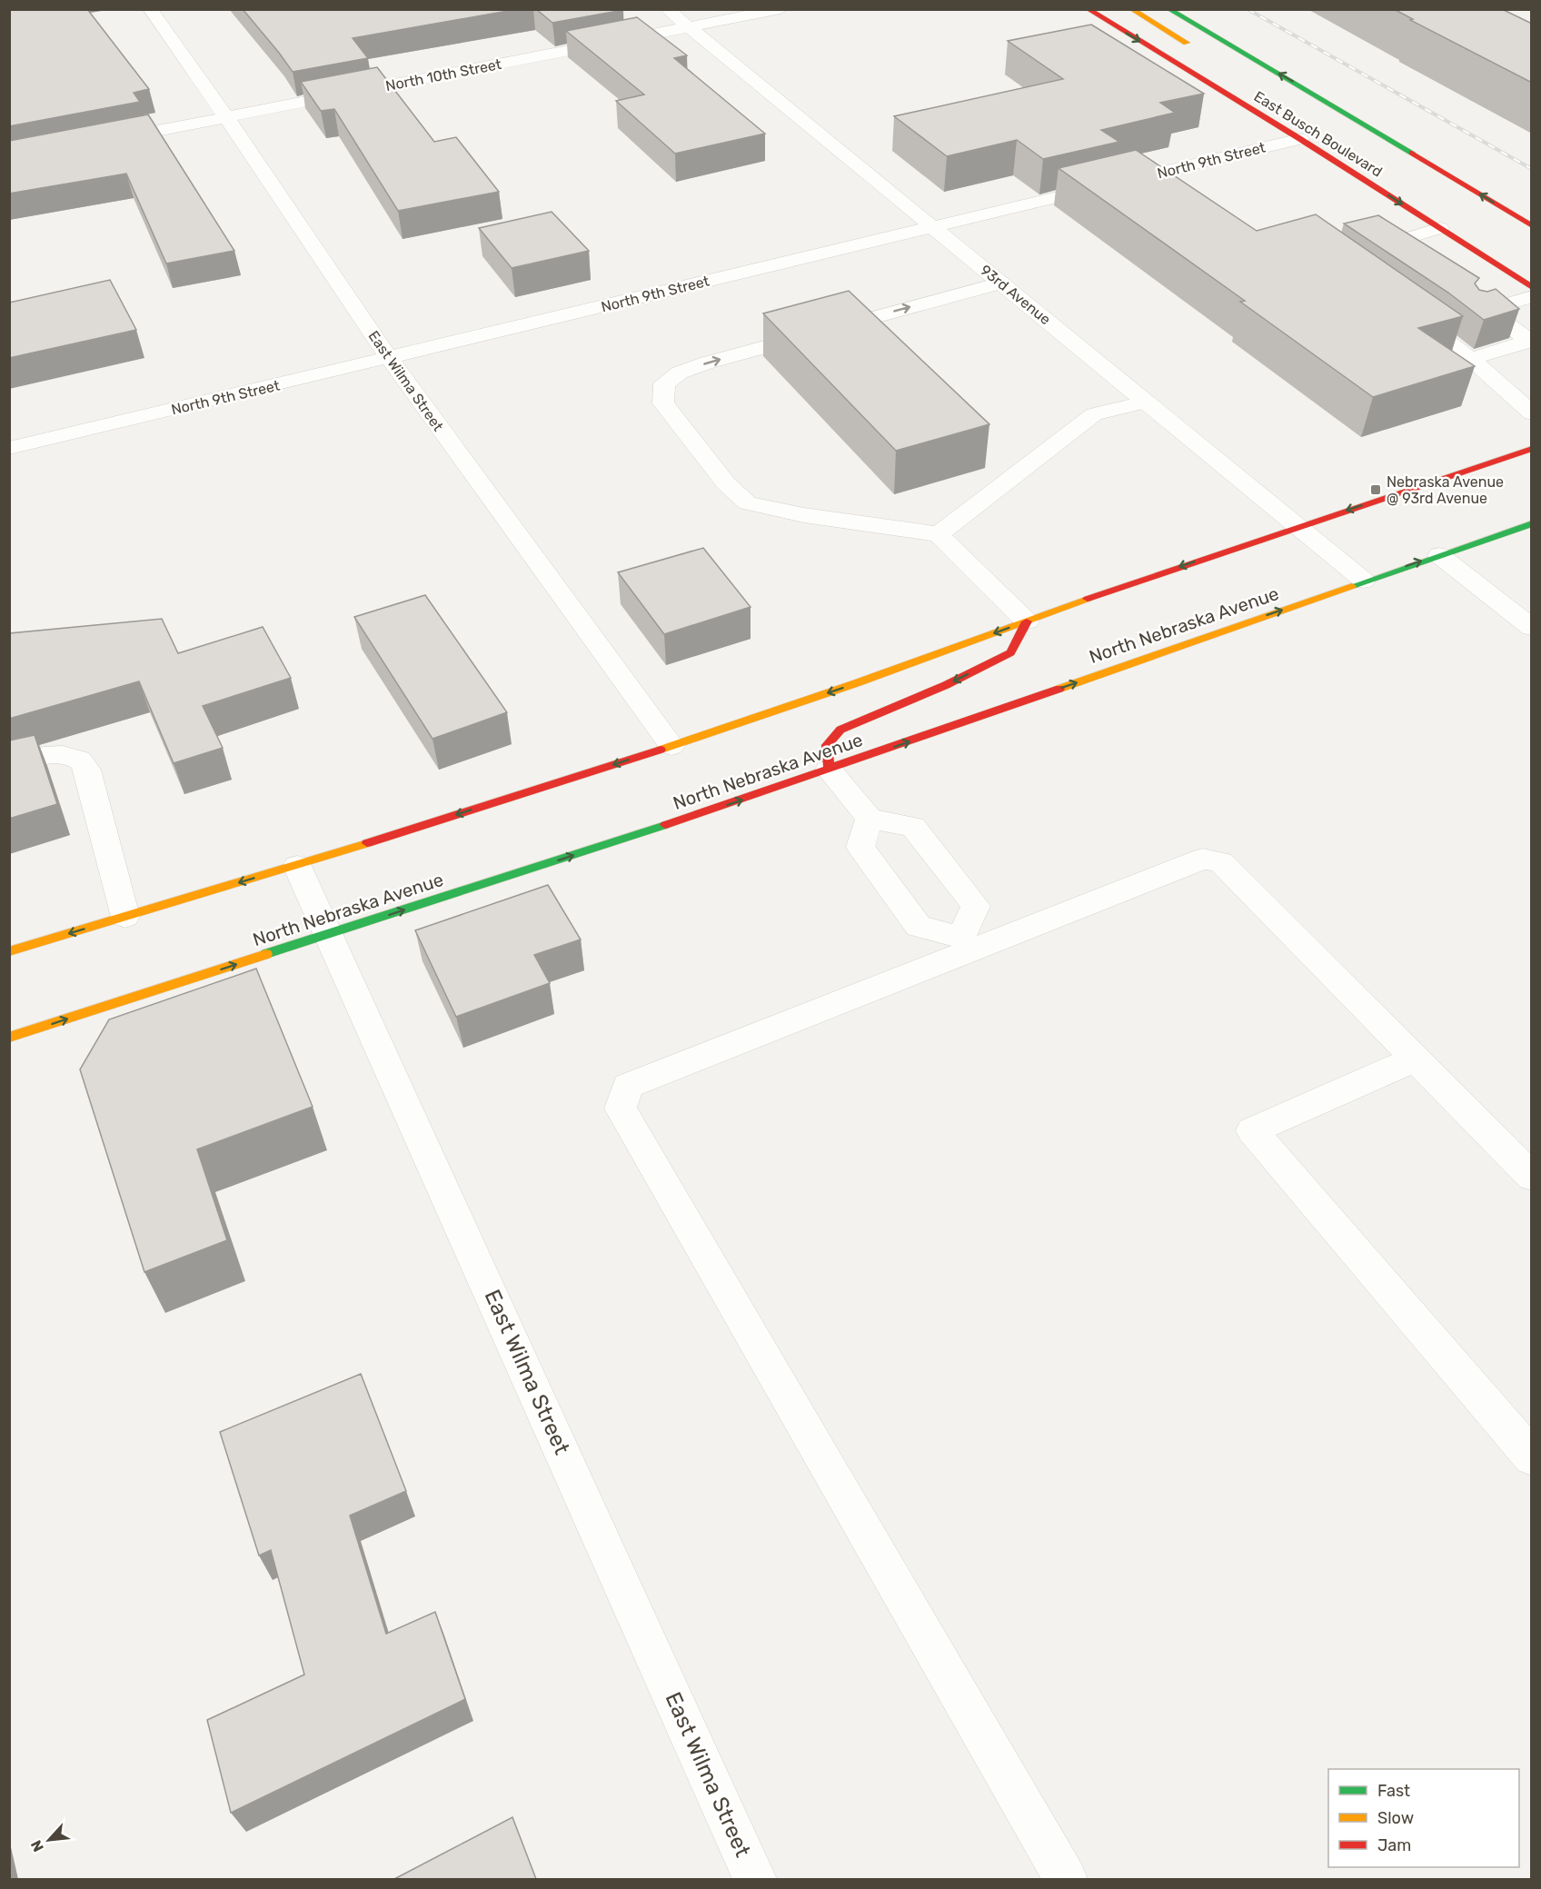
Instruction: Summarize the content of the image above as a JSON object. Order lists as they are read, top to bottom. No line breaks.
{"streets":{"main road":["East Busch Boulevard","North Nebraska Avenue"],"street":["North 10th Street","North 9th Street","93rd Avenue","East Wilma Street"]},"crossings":[["North 10th Street","93rd Avenue"],["North 10th Street","East Wilma Street"],["East Busch Boulevard","North 9th Street"],["North 9th Street","93rd Avenue"],["North 9th Street","East Wilma Street"],["93rd Avenue","North Nebraska Avenue"],["East Wilma Street","North Nebraska Avenue"]],"places":{"transit":["Nebraska Avenue @ 93rd Avenue"]},"legend":["Fast","Slow","Jam"],"north":"bottom left"}
